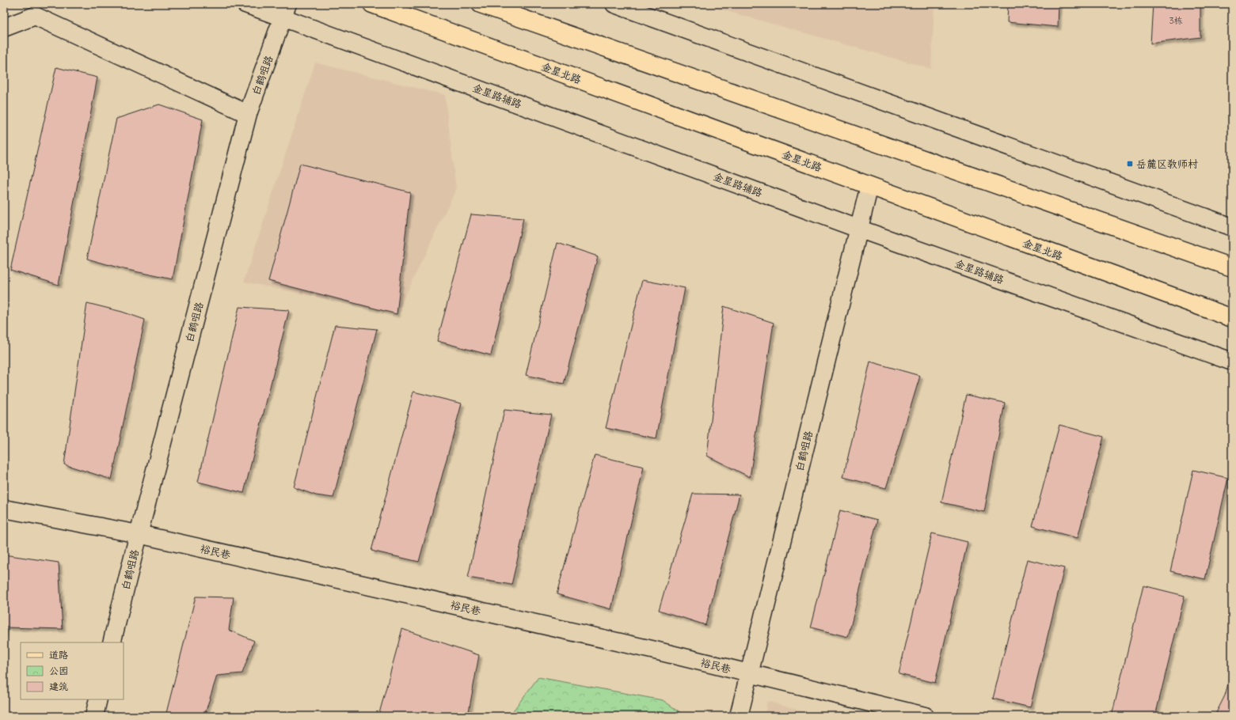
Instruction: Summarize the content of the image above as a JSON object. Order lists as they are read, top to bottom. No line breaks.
{"streets":{"main road":["金星北路"],"street":["白鹤咀路","金星路辅路","裕民巷"]},"crossings":[["金星北路","白鹤咀路"],["白鹤咀路","金星路辅路"],["白鹤咀路","裕民巷"]],"places":{"transit":["岳麓区教师村"]},"house_numbers":["3栋"],"legend":["道路","公园","建筑"]}
